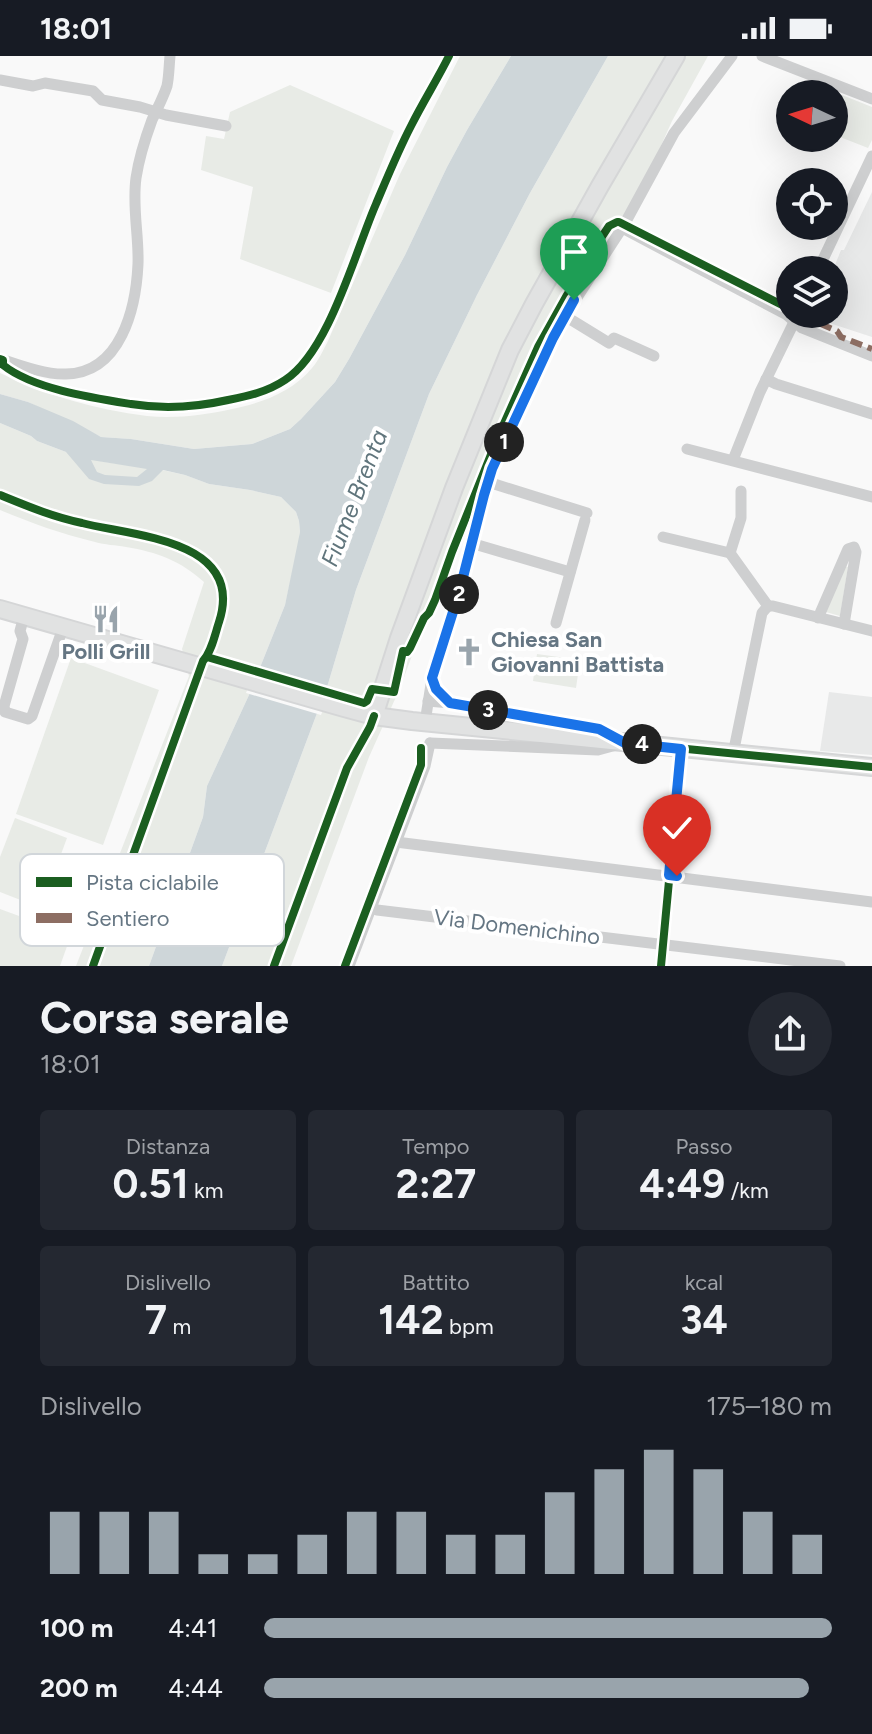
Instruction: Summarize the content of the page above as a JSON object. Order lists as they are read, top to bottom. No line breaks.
{"streets":{"street":["Via Domenichino"]},"water":["Fiume Brenta"],"places":{"restaurant":["Polli Grill"],"church":["Chiesa San Giovanni Battista"]},"legend":["Pista ciclabile","Sentiero"],"north":"left","page":{"status":"18:01","pins":["1","2","3","4"],"heading":["Corsa serale","18:01"],"stats":[["Distanza","0.51 km"],["Tempo","2:27"],["Passo","4:49 /km"],["Dislivello","7 m"],["Battito","142 bpm"],["kcal","34"]],"chart":["Dislivello","175–180 m"],"list":[{"name":"100 m","note":"4:41"},{"name":"200 m","note":"4:44"}]}}
